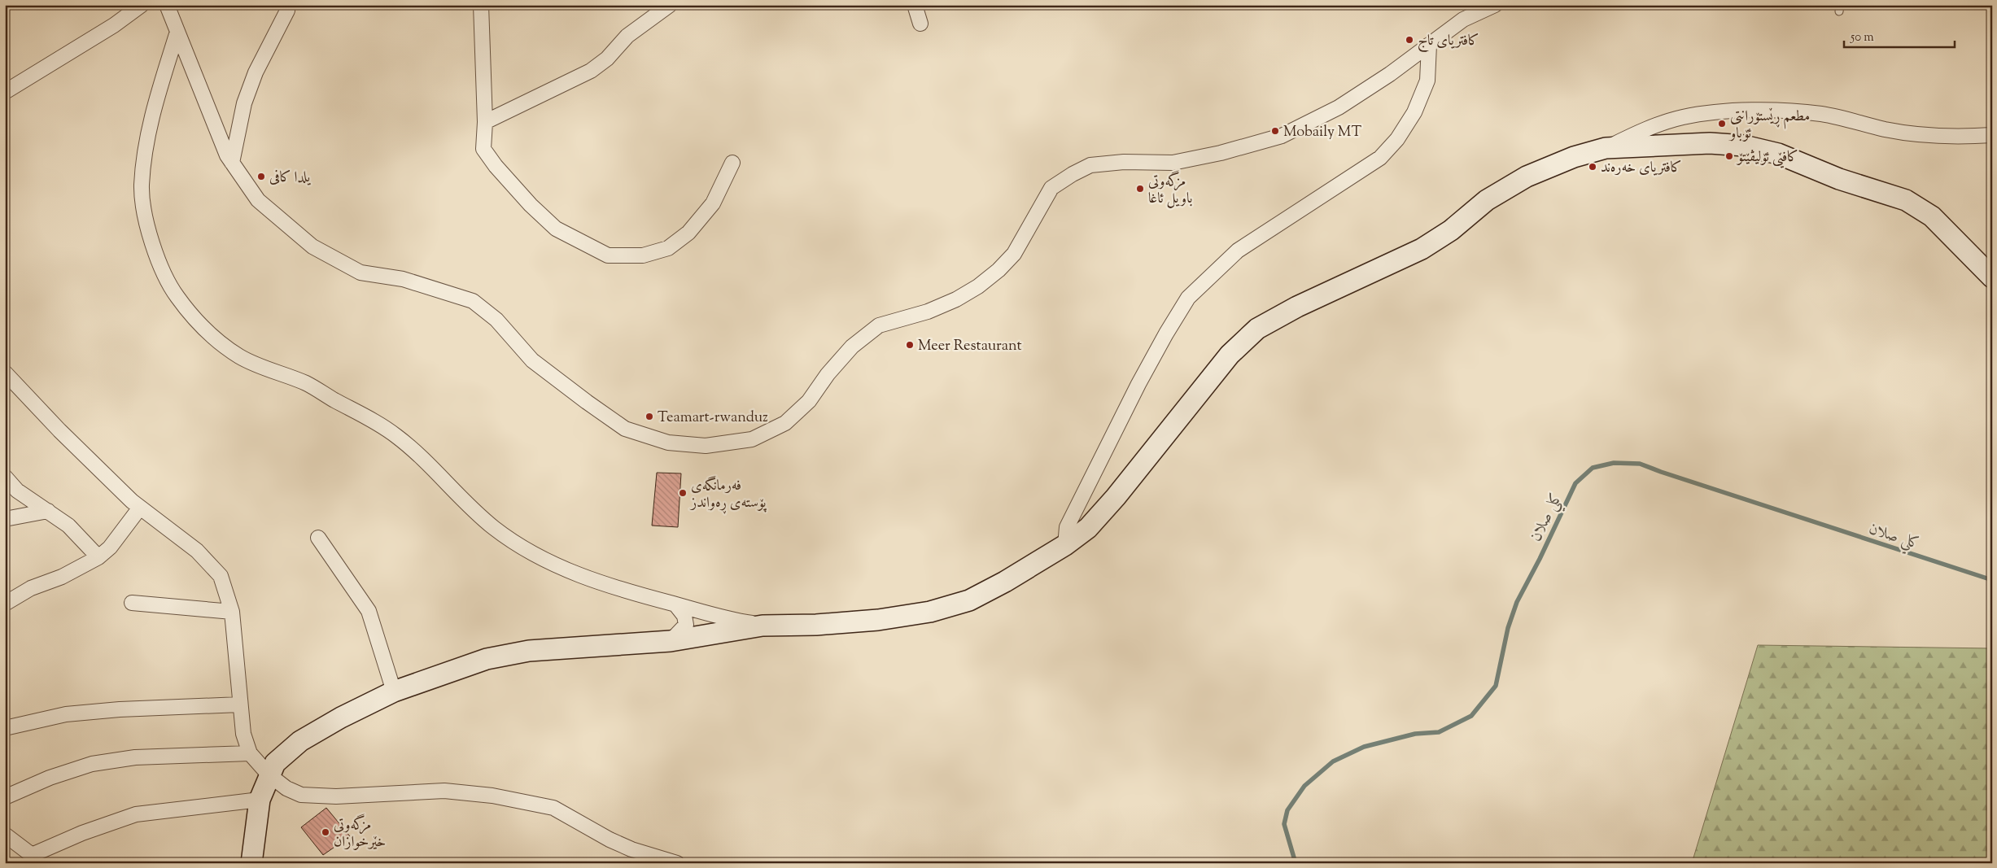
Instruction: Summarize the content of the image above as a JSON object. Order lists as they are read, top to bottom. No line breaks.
{"water":["كلي صلان"],"places":["کافتریای تاج","مطعم ڕێستۆرانتی ئۆباو","Mobaily MT","کافێی ئۆلیڤێتۆ","کافتریای خەرەند","یلدا کافی","مزگەوتی باویل ئاغا","Meer Restaurant","Teamart-rwanduz","فەرمانگەی پۆستەی ڕەواندز","مزگەوتی خێرخوازان"],"scale_bar":"50 m"}
